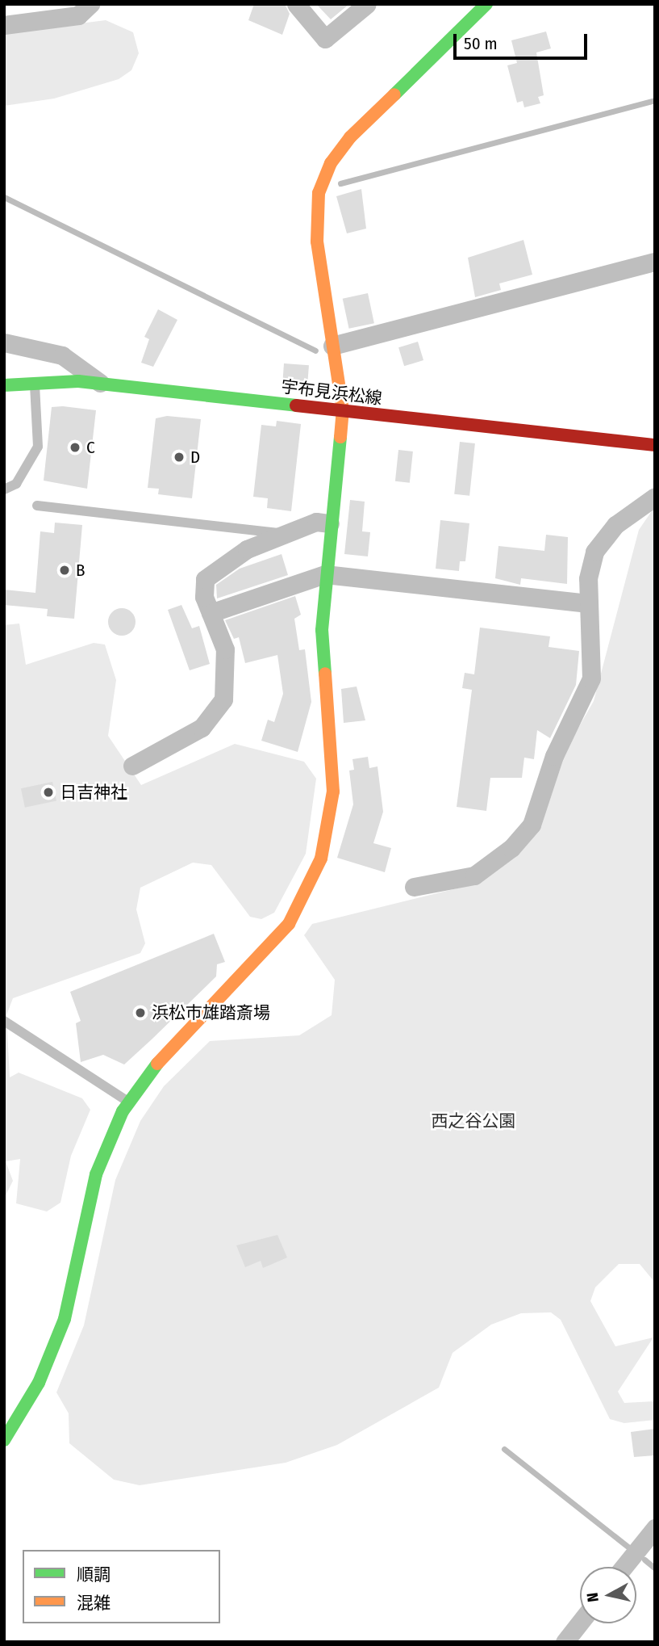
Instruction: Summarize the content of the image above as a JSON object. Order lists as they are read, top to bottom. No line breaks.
{"streets":{"street":["宇布見浜松線"]},"parks":["西之谷公園"],"places":["C","D","B","日吉神社","浜松市雄踏斎場"],"legend":["順調","混雑"],"scale_bar":"50 m","north":"left"}
